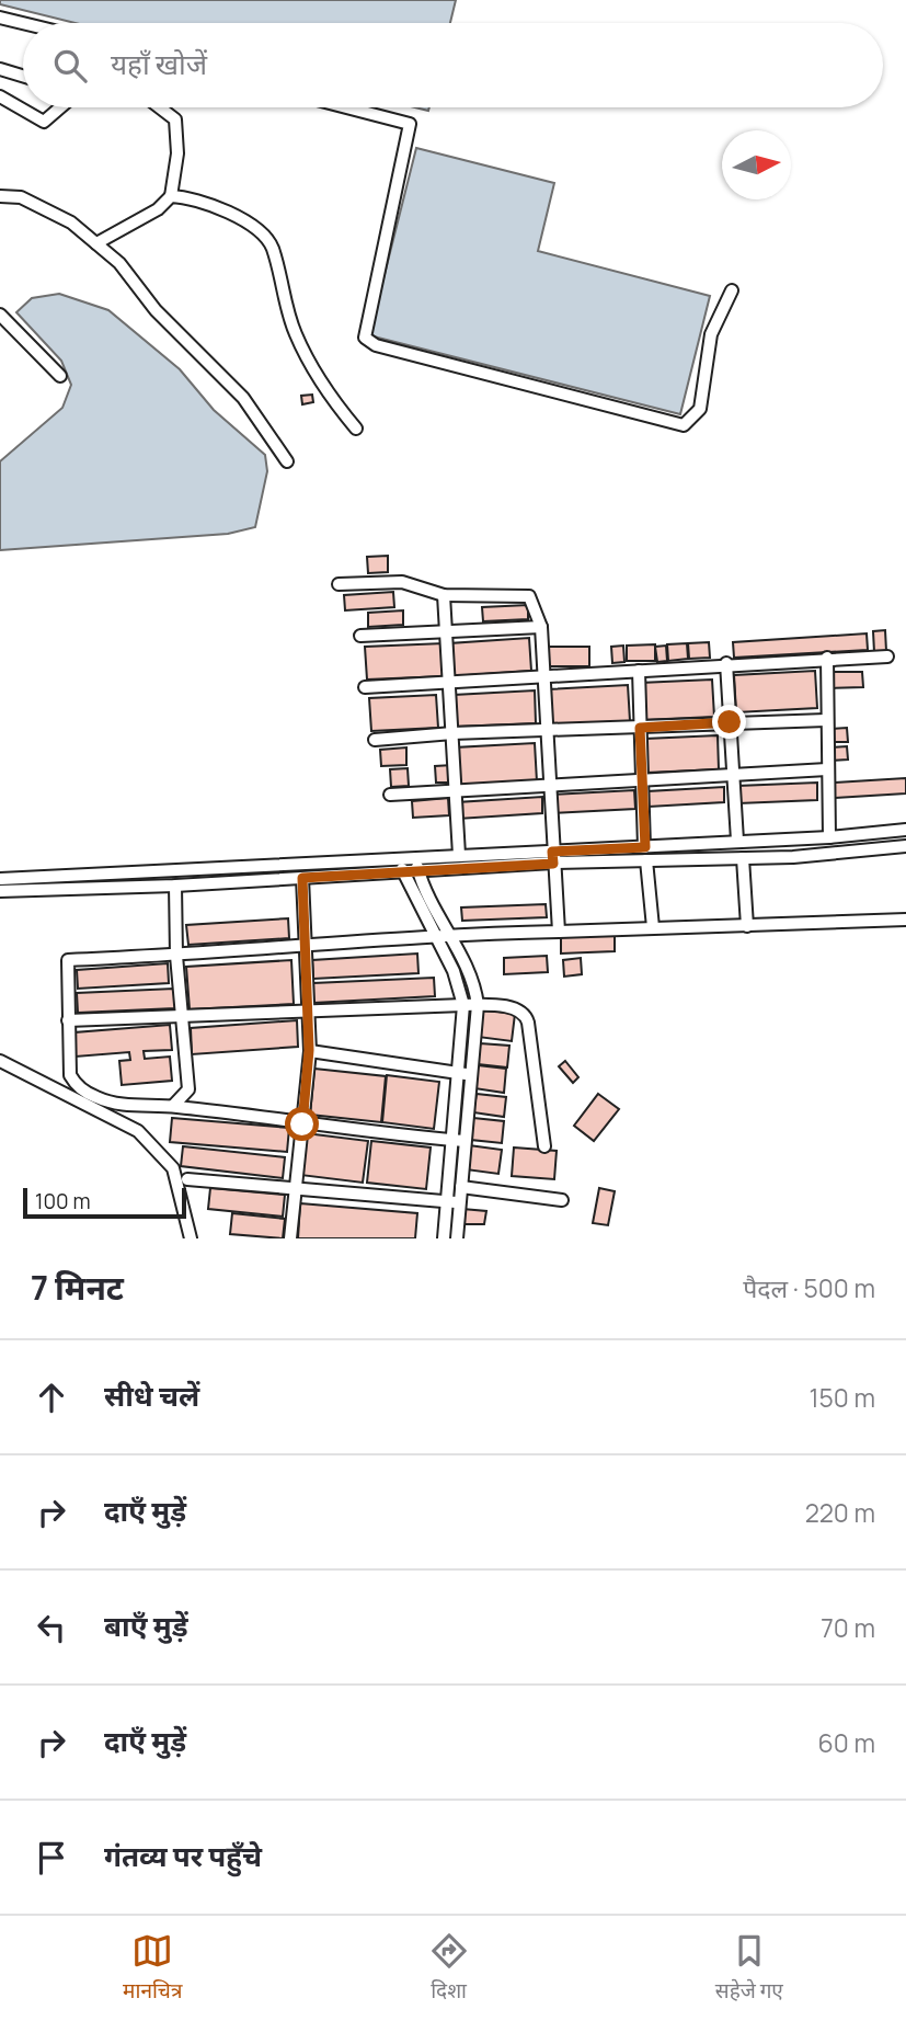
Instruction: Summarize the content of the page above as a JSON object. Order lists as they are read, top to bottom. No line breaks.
{"scale_bar":"100 m","north":"right","page":{"search":"यहाँ खोजें","scale":"100 m","heading":["7 मिनट","पैदल · 500 m"],"list":[["सीधे चलें","150 m"],["दाएँ मुड़ें","220 m"],["बाएँ मुड़ें","70 m"],["दाएँ मुड़ें","60 m"],"गंतव्य पर पहुँचे"],"nav":["मानचित्र","दिशा","सहेजे गए"]}}
